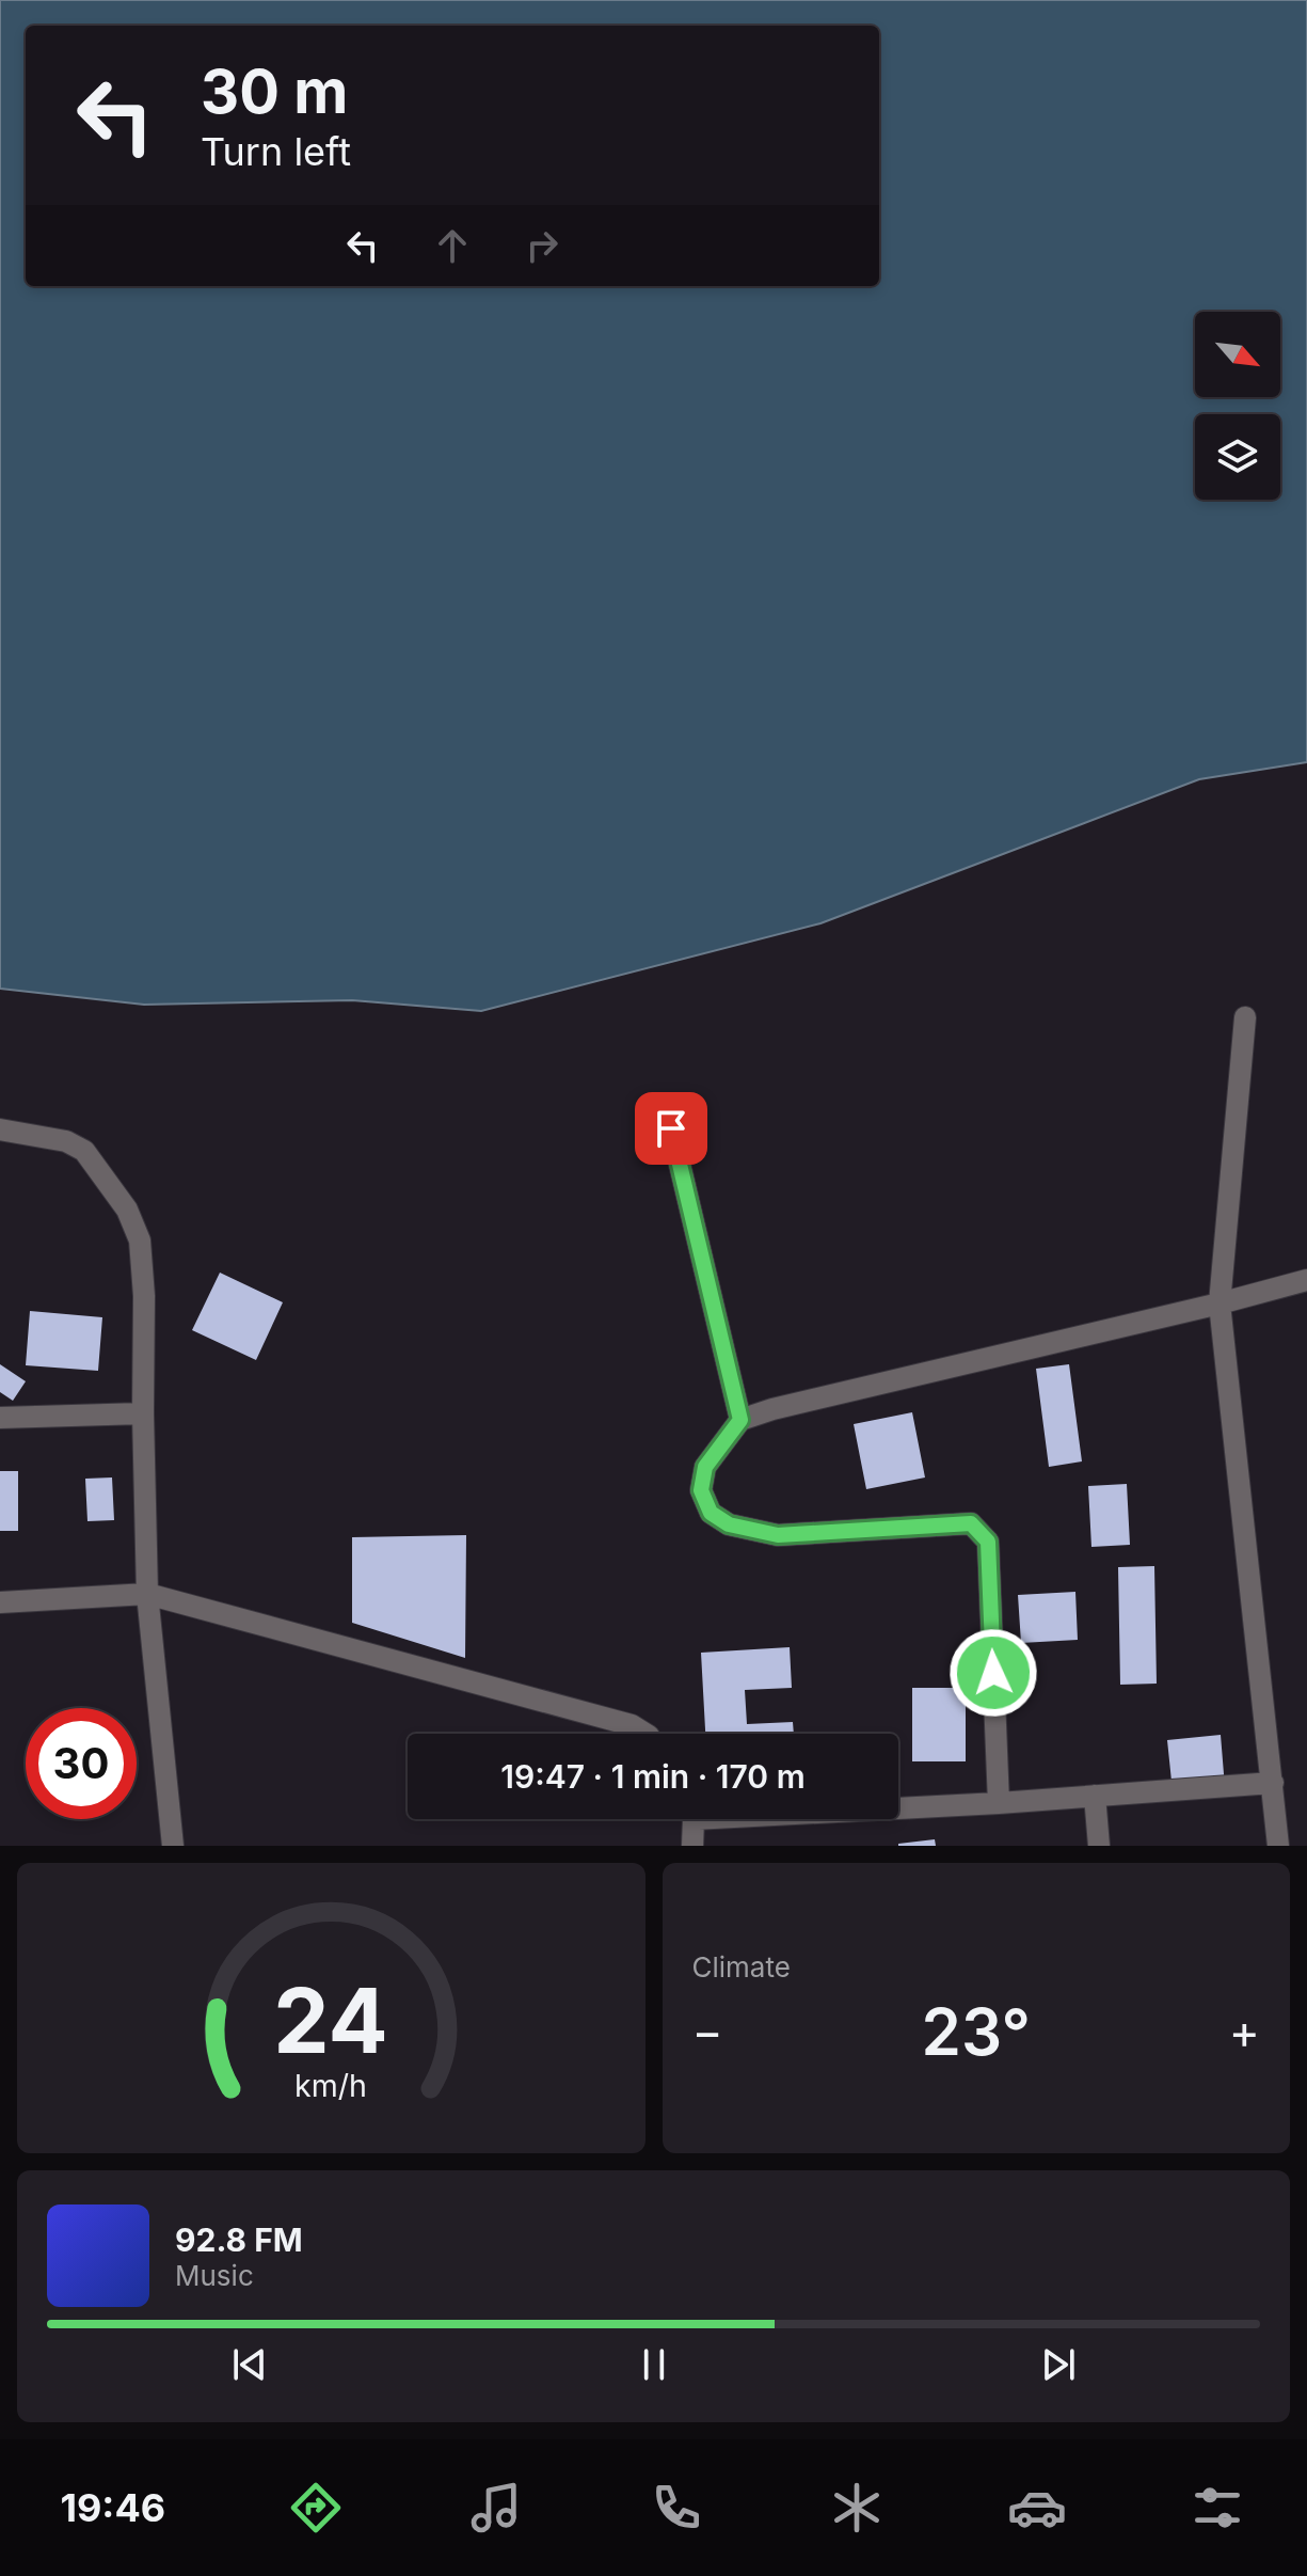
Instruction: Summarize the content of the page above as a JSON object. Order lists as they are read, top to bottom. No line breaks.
{"north":"bottom right","page":{"turn":["30 m","Turn left"],"limit":"30","trip":"19:47 · 1 min · 170 m","tile":"Climate","heat":["−","23°","+"],"song":["92.8 FM","Music"],"tabs":"19:46","gauge":["24","km/h"]}}
